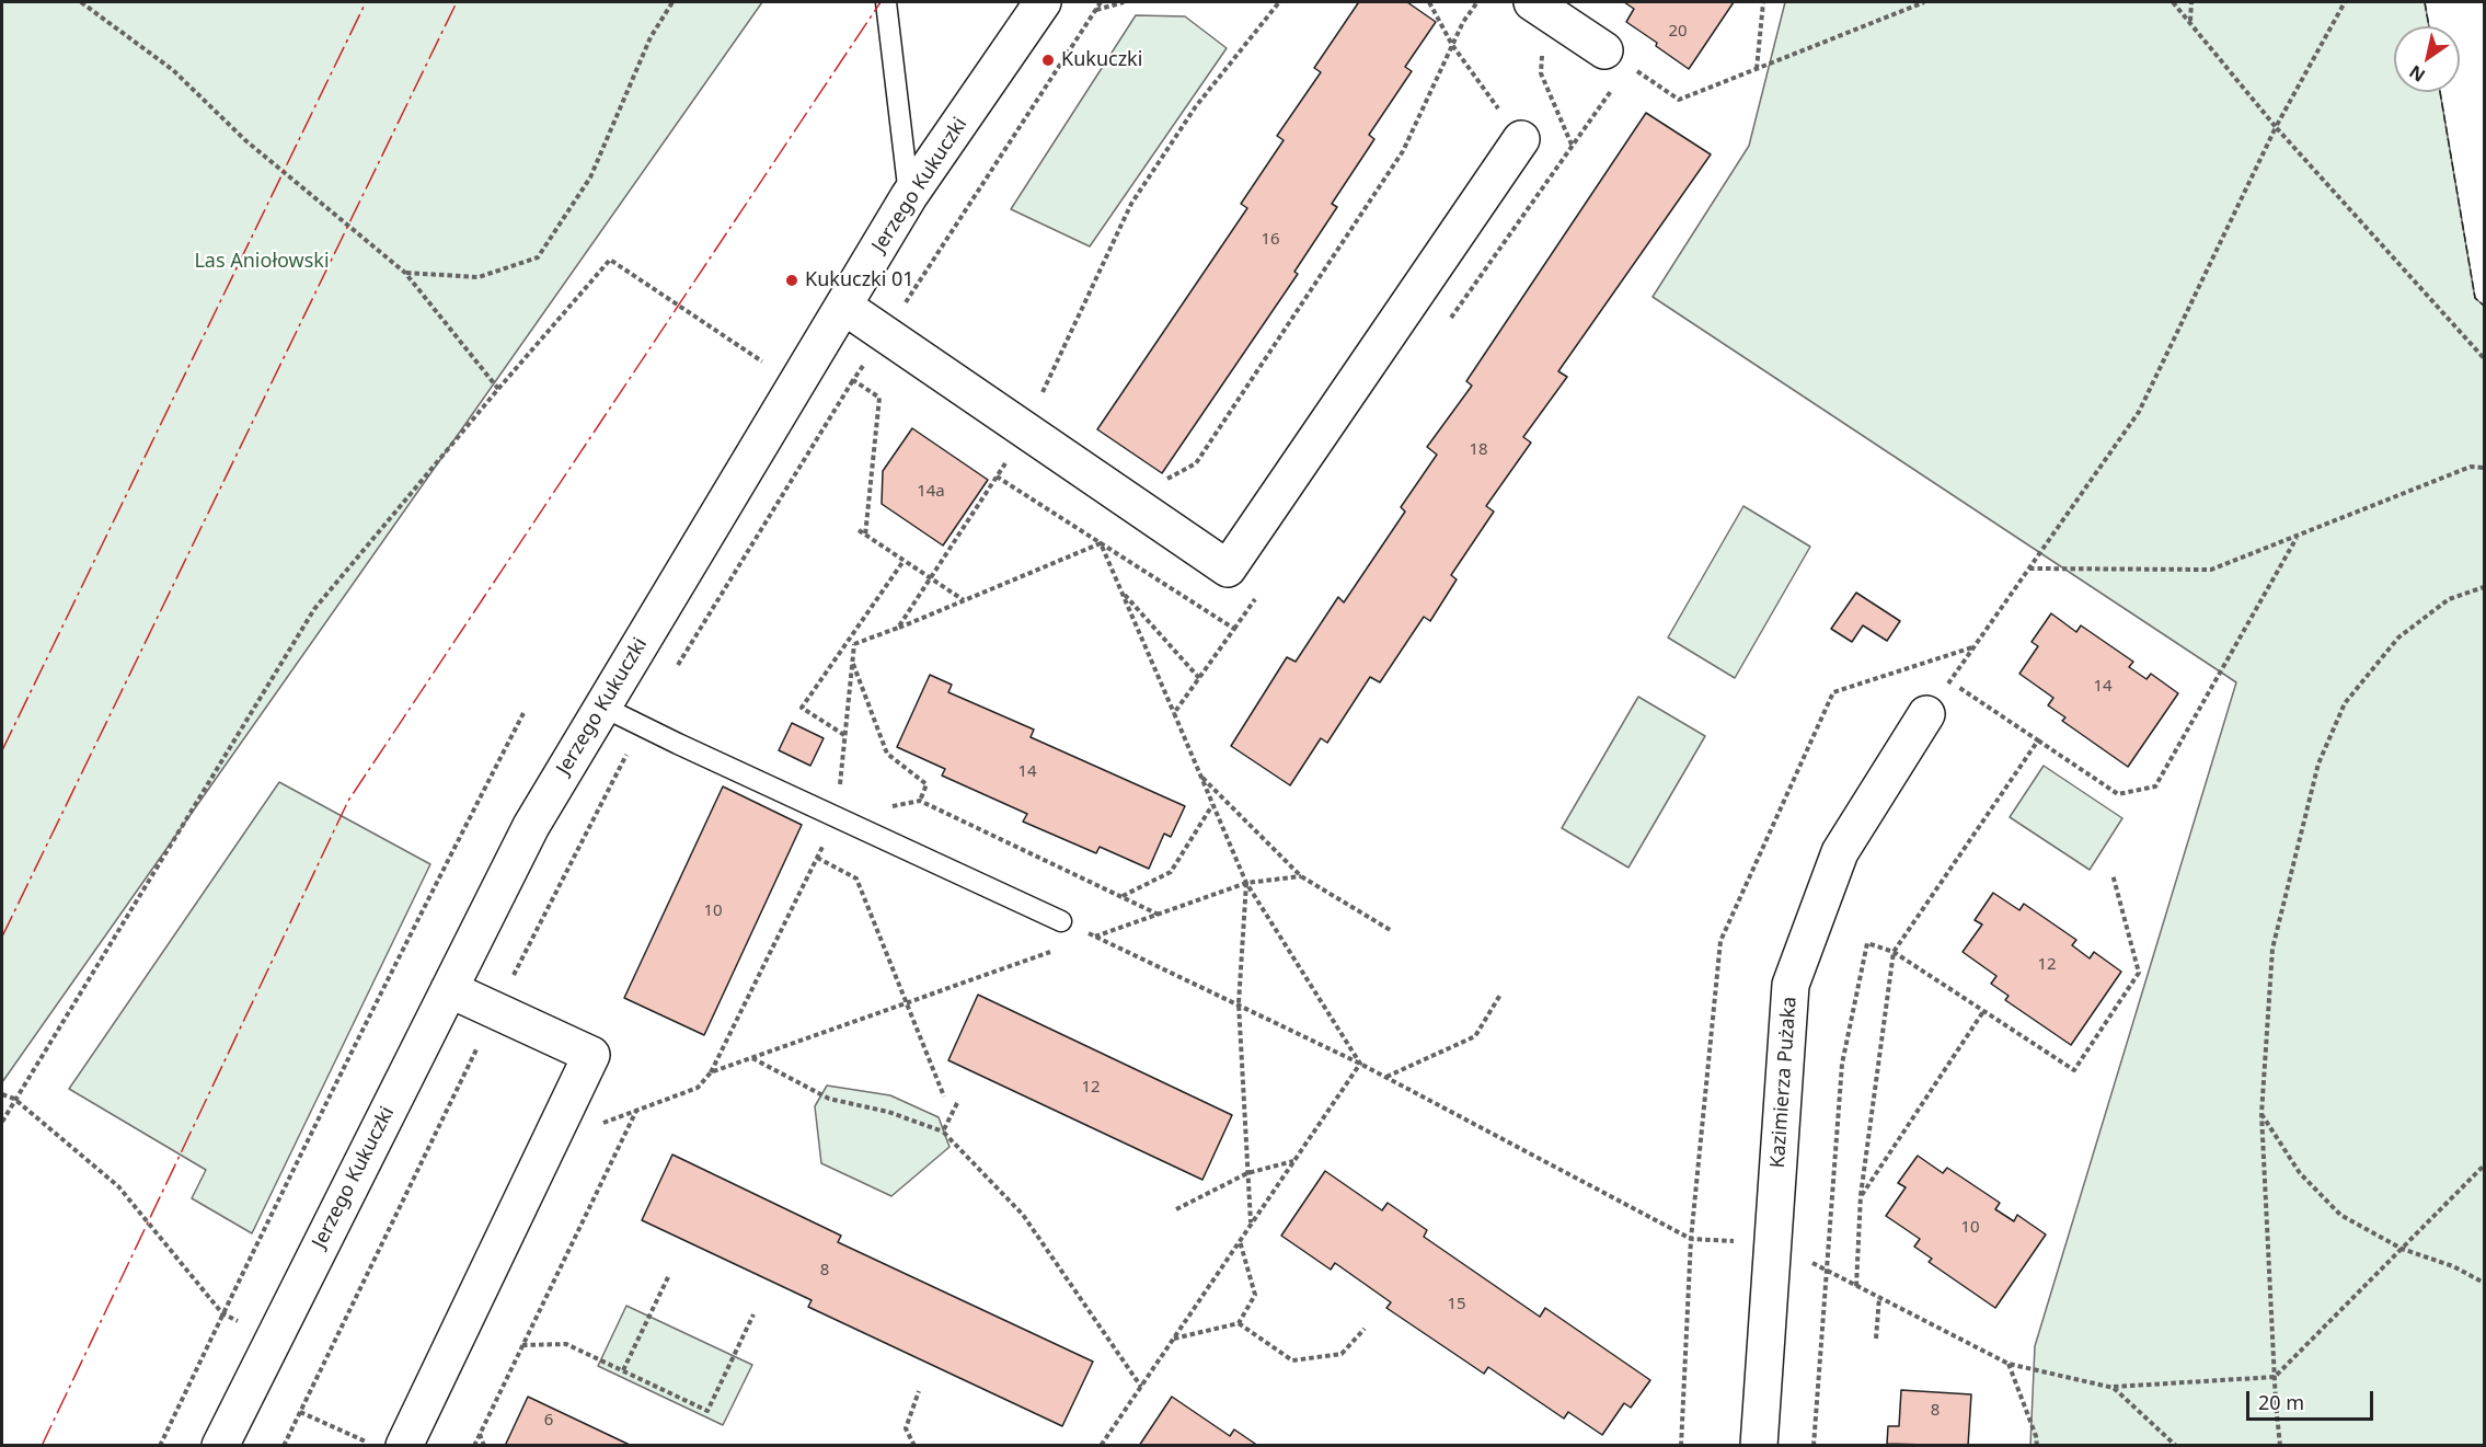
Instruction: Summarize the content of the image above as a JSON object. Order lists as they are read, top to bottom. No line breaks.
{"streets":{"street":["Jerzego Kukuczki","Kazimierza Pużaka"]},"parks":["Las Aniołowski"],"places":["Kukuczki","Kukuczki 01"],"house_numbers":["20","16","18","14a","14","14","10","12","12","10","8","15","8","6"],"scale_bar":"20 m","north":"bottom left"}
